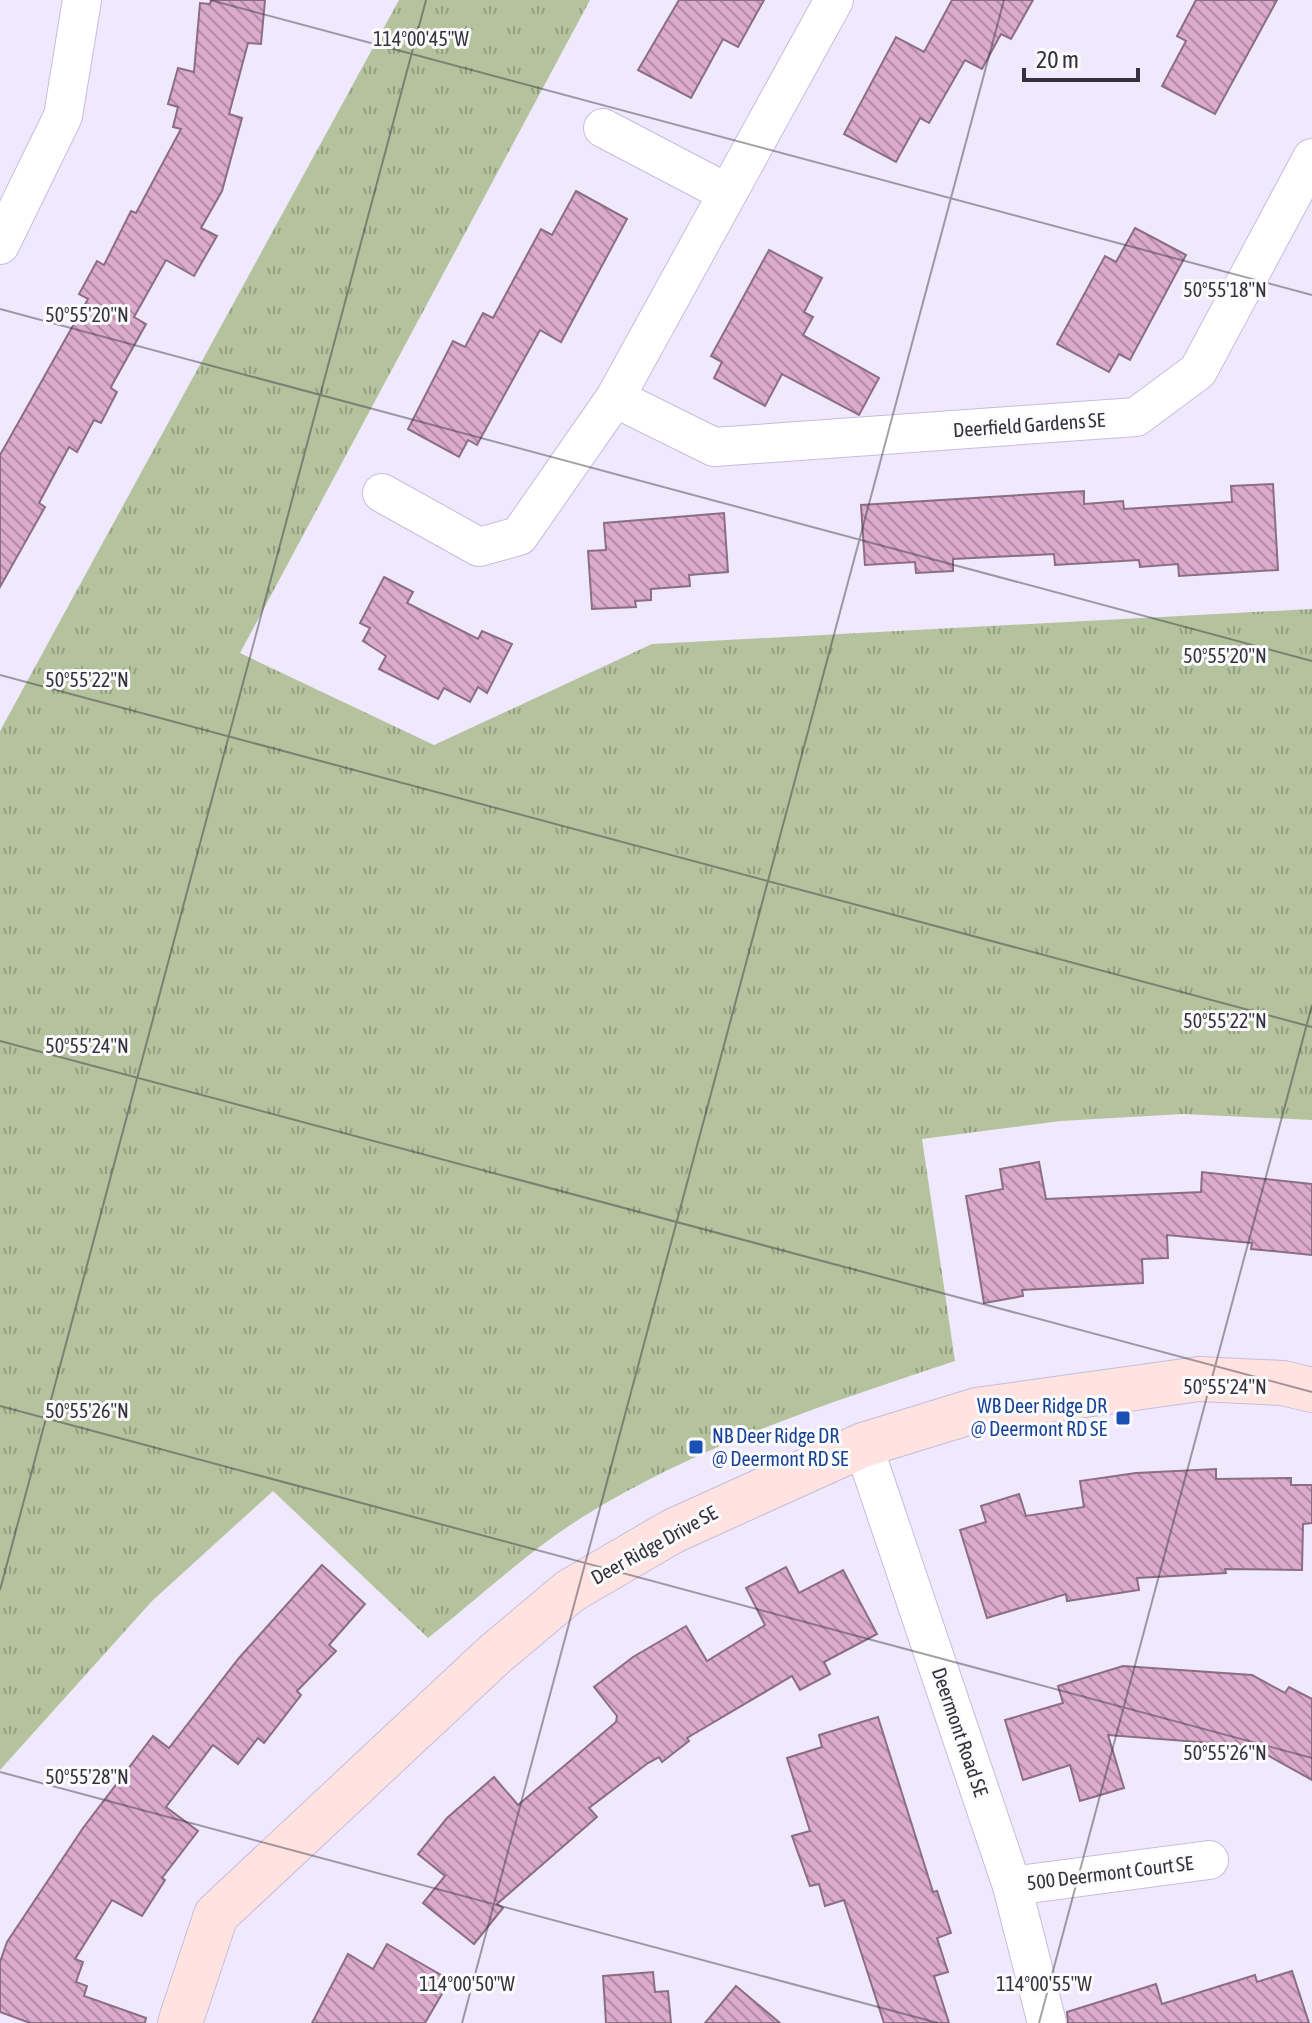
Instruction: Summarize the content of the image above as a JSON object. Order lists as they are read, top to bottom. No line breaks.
{"streets":{"street":["Deerfield Gardens SE","Deer Ridge Drive SE","Deermont Road SE","500 Deermont Court SE"]},"crossings":[["Deer Ridge Drive SE","Deermont Road SE"],["Deermont Road SE","500 Deermont Court SE"]],"places":{"transit":["WB Deer Ridge DR @ Deermont RD SE","NB Deer Ridge DR @ Deermont RD SE"]},"scale_bar":"20 m","coordinates":["114°00'45\"W","50°55'18\"N","50°55'20\"N","50°55'22\"N","50°55'24\"N","50°55'26\"N","50°55'28\"N","114°00'50\"W","114°00'55\"W"]}
